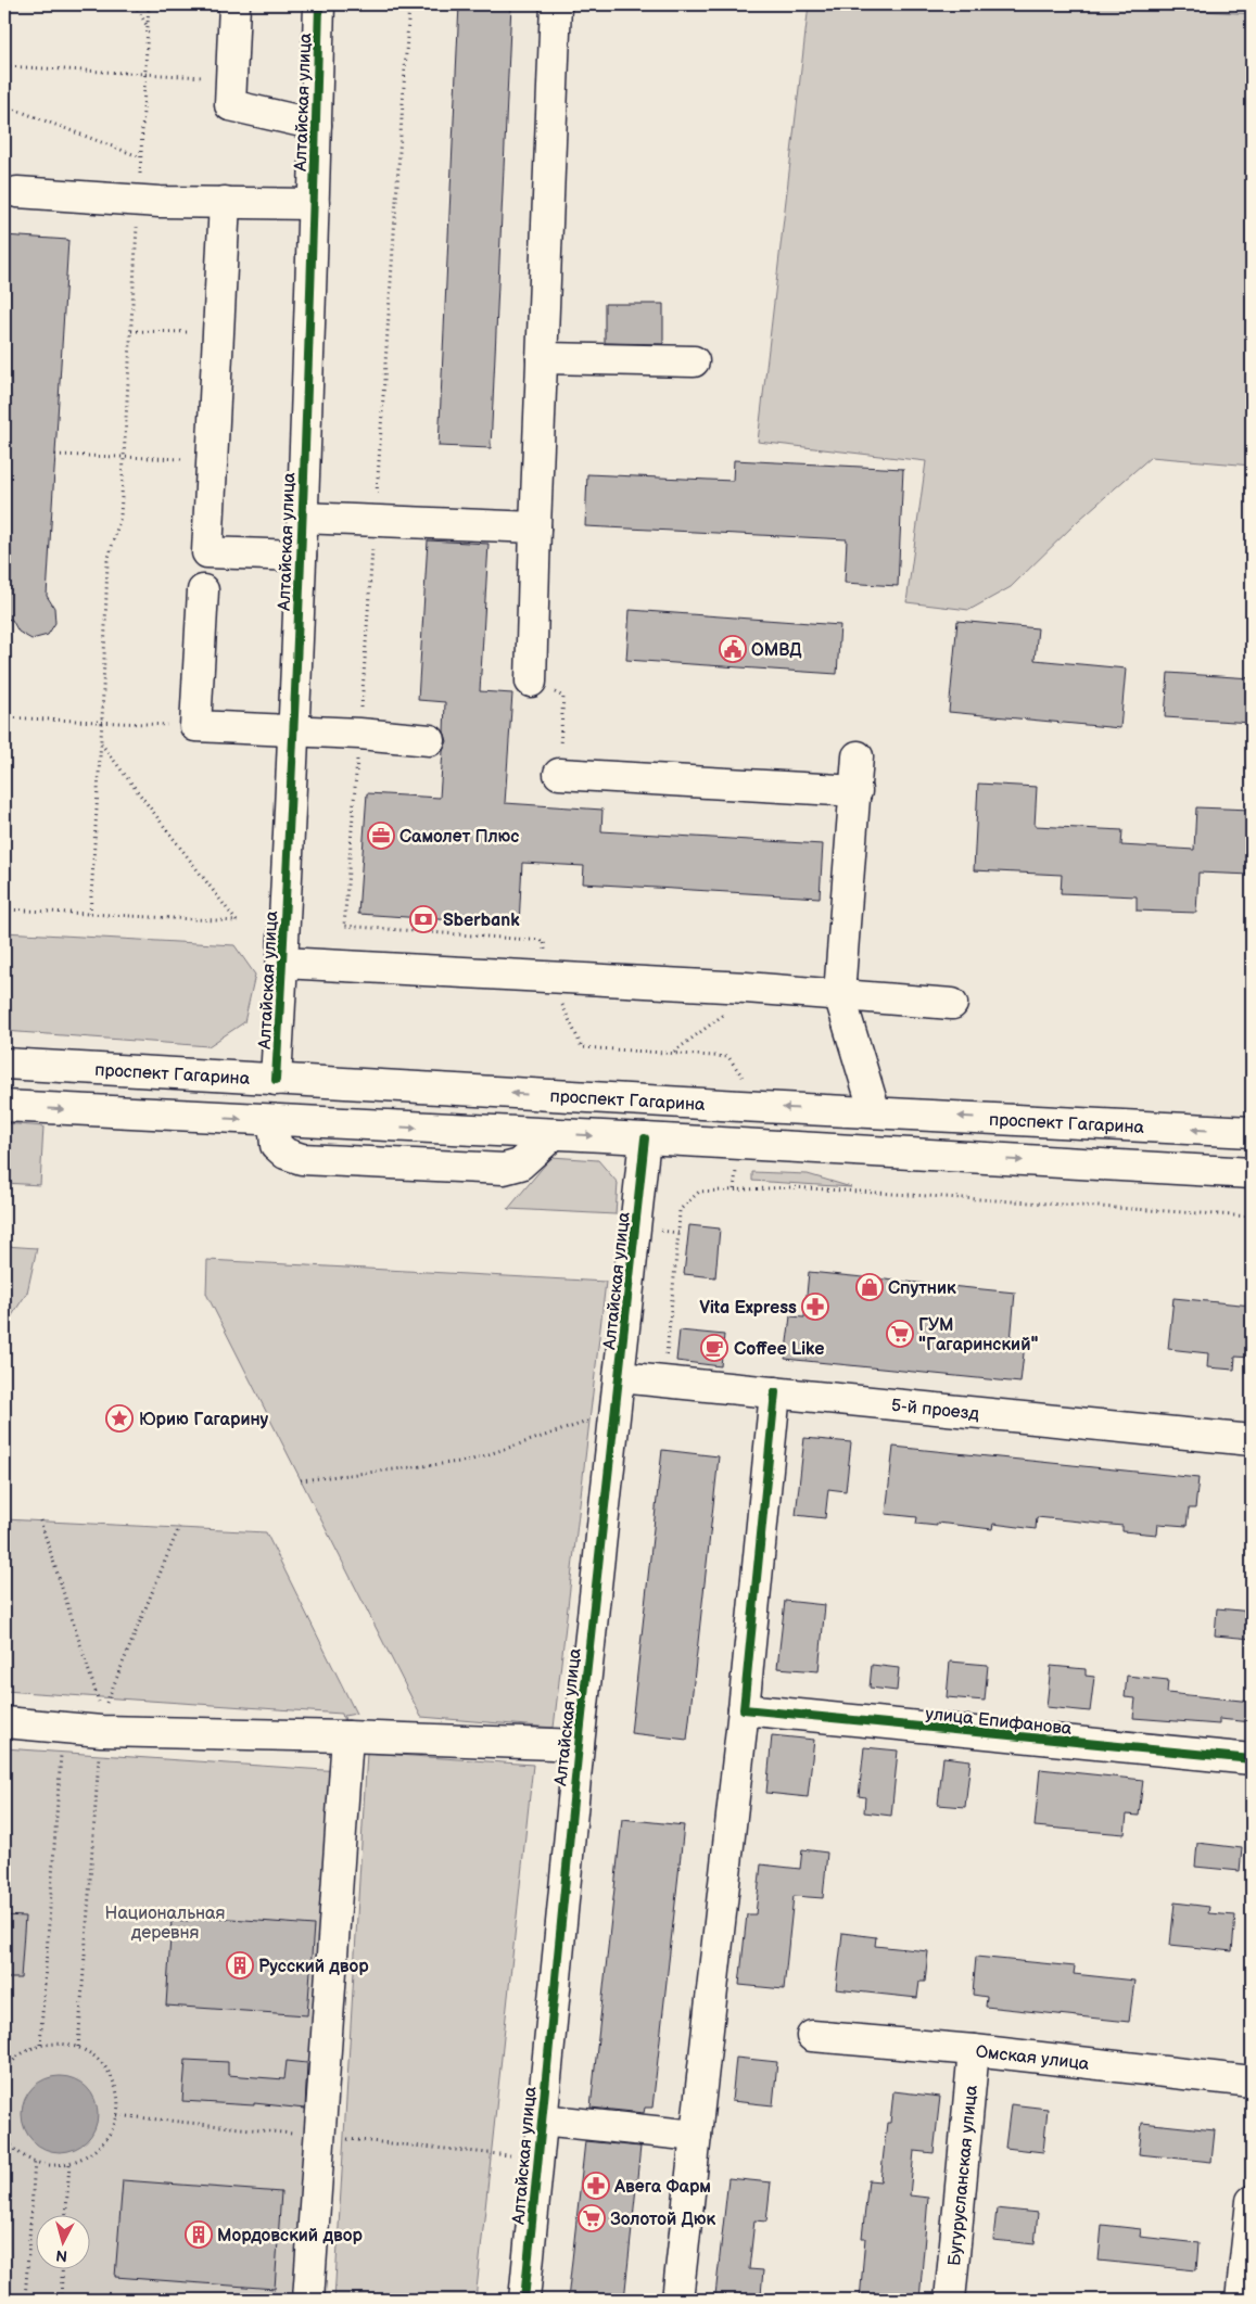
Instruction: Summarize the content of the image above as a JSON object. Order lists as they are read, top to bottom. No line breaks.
{"streets":{"street":["Алтайская улица","проспект Гагарина","5-й проезд","улица Епифанова","Омская улица","Бугурусланская улица"]},"crossings":[["Алтайская улица","проспект Гагарина"],["Алтайская улица","5-й проезд"],["Омская улица","Бугурусланская улица"]],"parks":["Национальная деревня"],"places":{"public building":["ОМВД"],"office":["Самолет Плюс"],"bank":["Sberbank"],"shop":["Спутник"],"pharmacy":["Vita Express","Авега Фарм"],"supermarket":["ГУМ \"Гагаринский\"","Золотой Дюк"],"cafe":["Coffee Like"],"place":["Юрию Гагарину"],"building":["Русский двор","Мордовский двор"]},"north":"bottom"}
